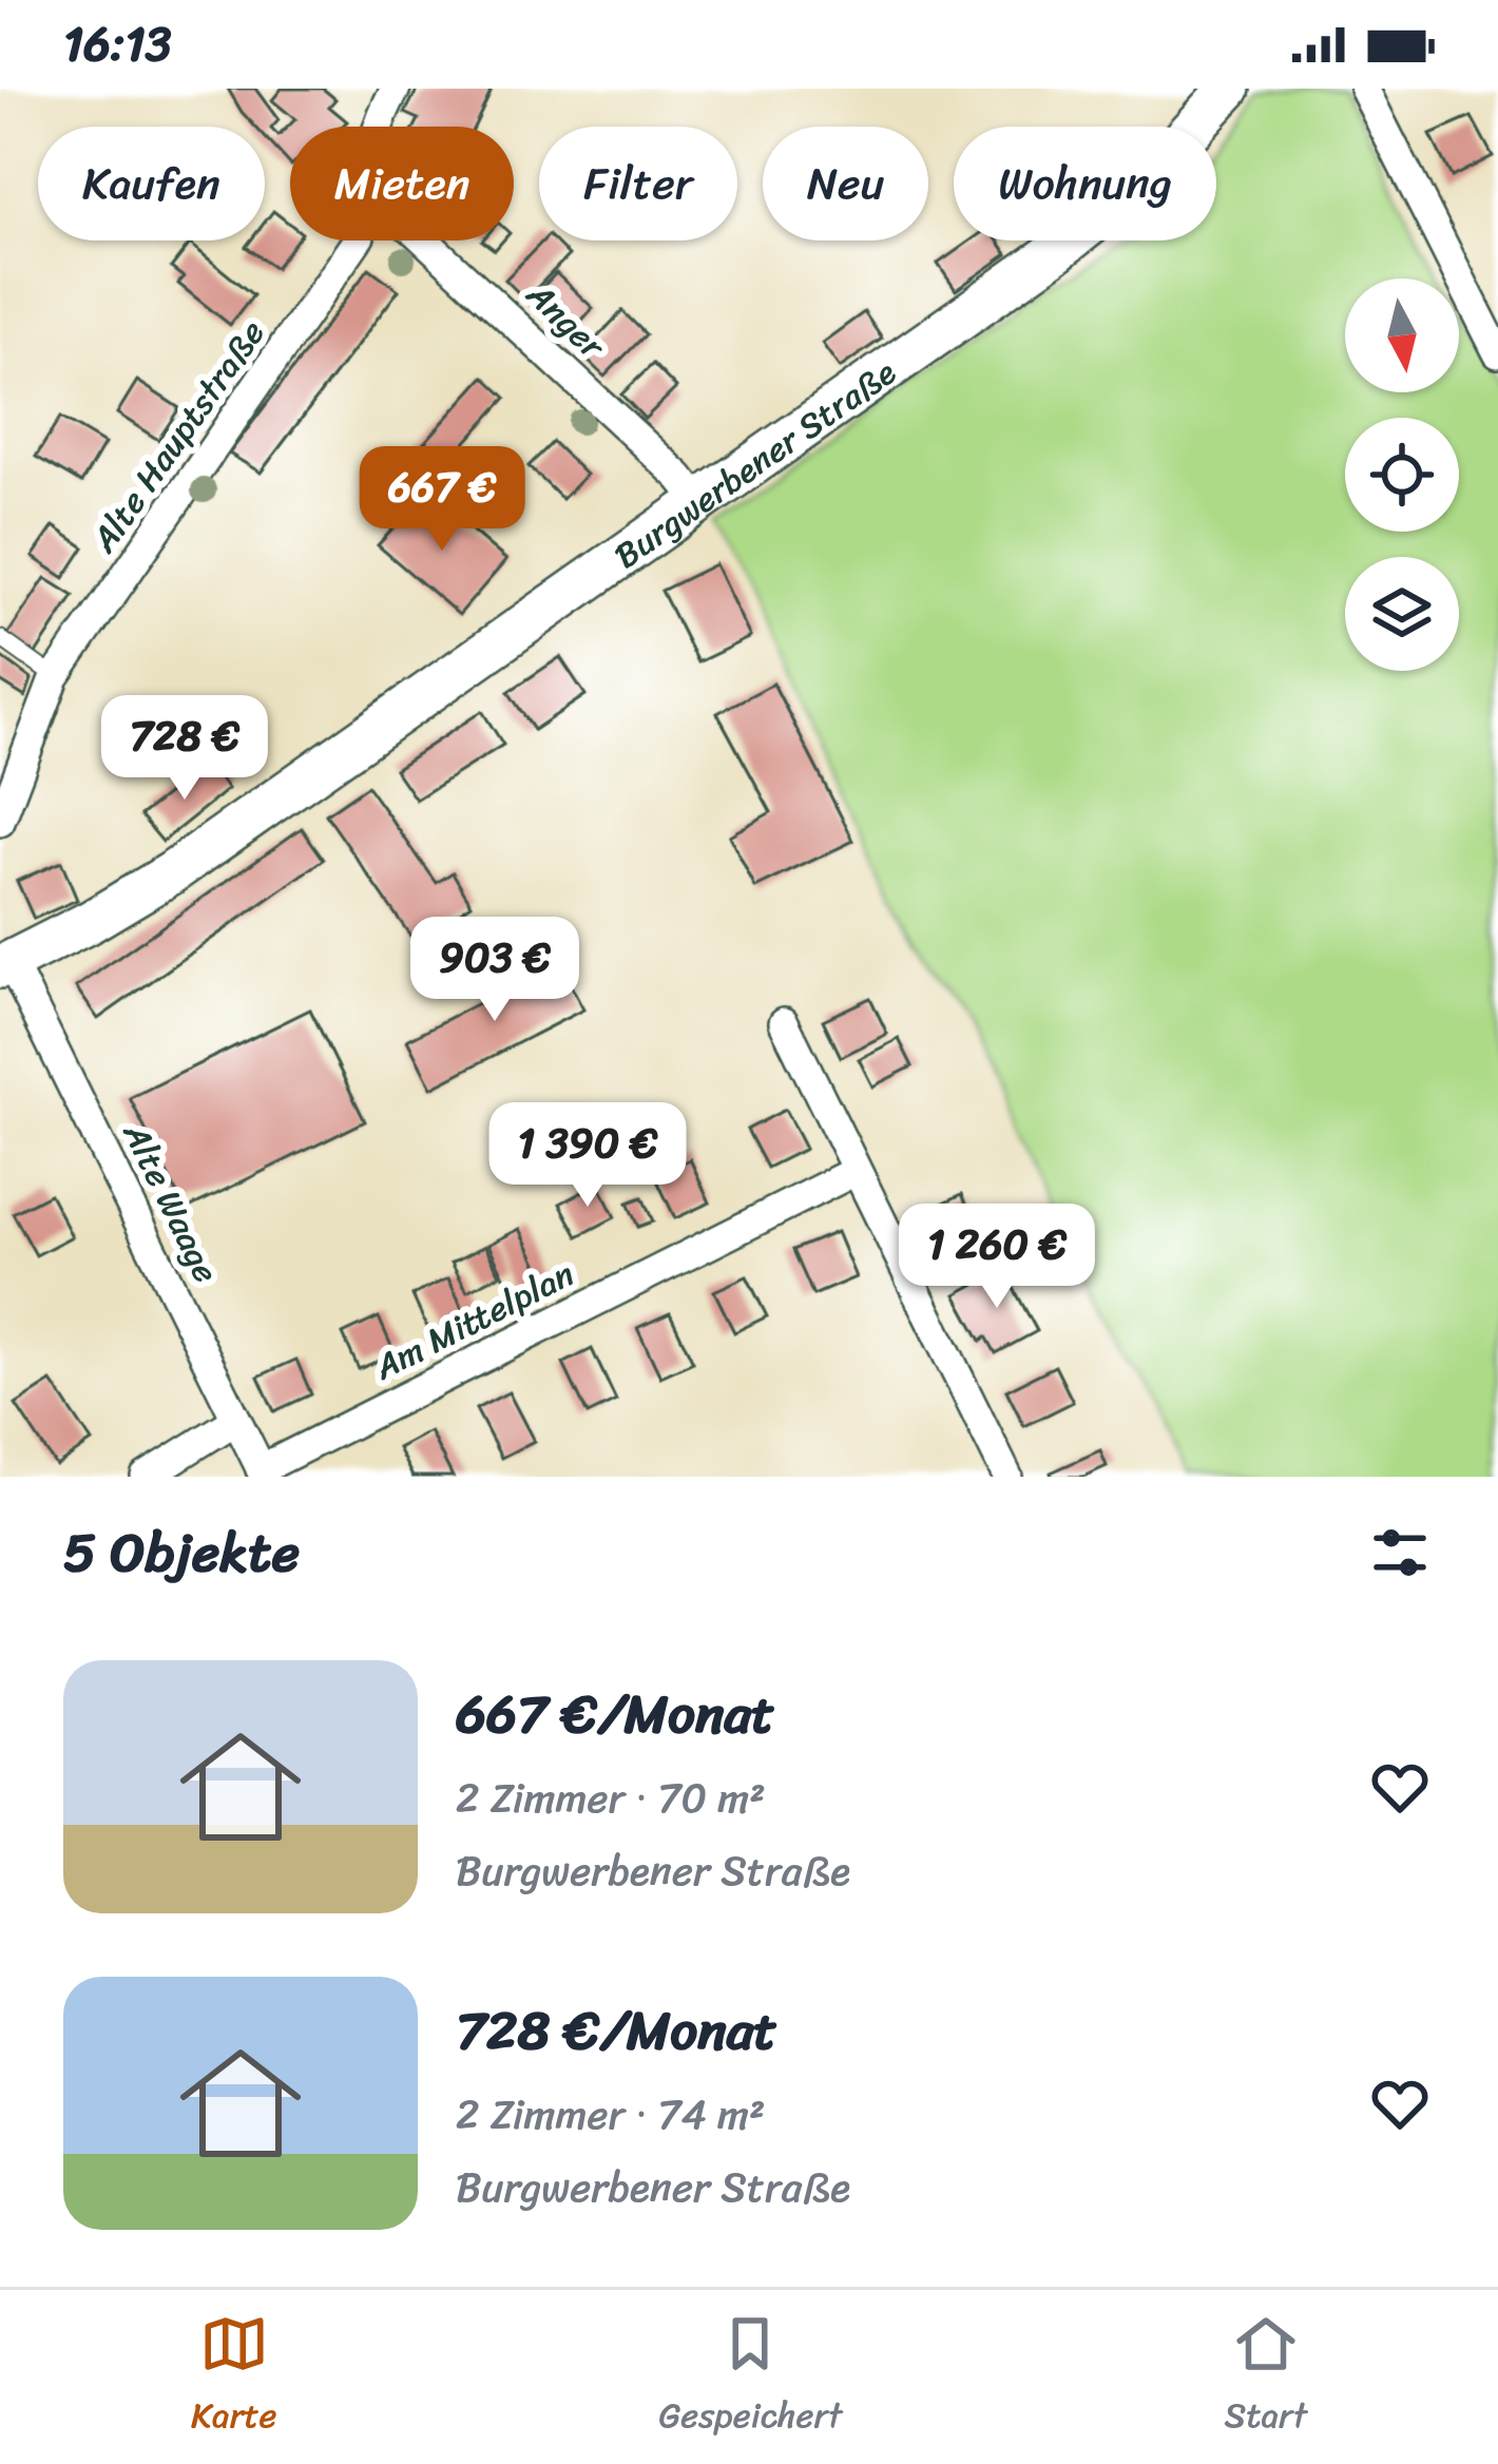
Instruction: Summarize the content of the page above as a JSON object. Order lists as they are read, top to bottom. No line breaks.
{"streets":{"main road":["Burgwerbener Straße"],"street":["Anger","Alte Hauptstraße","Alte Waage","Am Mittelplan"]},"crossings":[["Anger","Burgwerbener Straße"],["Burgwerbener Straße","Alte Waage"],["Alte Waage","Am Mittelplan"]],"north":"bottom","page":{"status":"16:13","chip":["Kaufen","Mieten","Filter","Neu","Wohnung"],"price":["667 €","728 €","903 €","1 390 €","1 260 €"],"heading":"5 Objekte","list":[{"name":"667 €/Monat","note":"2 Zimmer · 70 m² · Burgwerbener Straße"},{"name":"728 €/Monat","note":"2 Zimmer · 74 m² · Burgwerbener Straße"}],"tabs":["Karte","Gespeichert","Start"]}}
